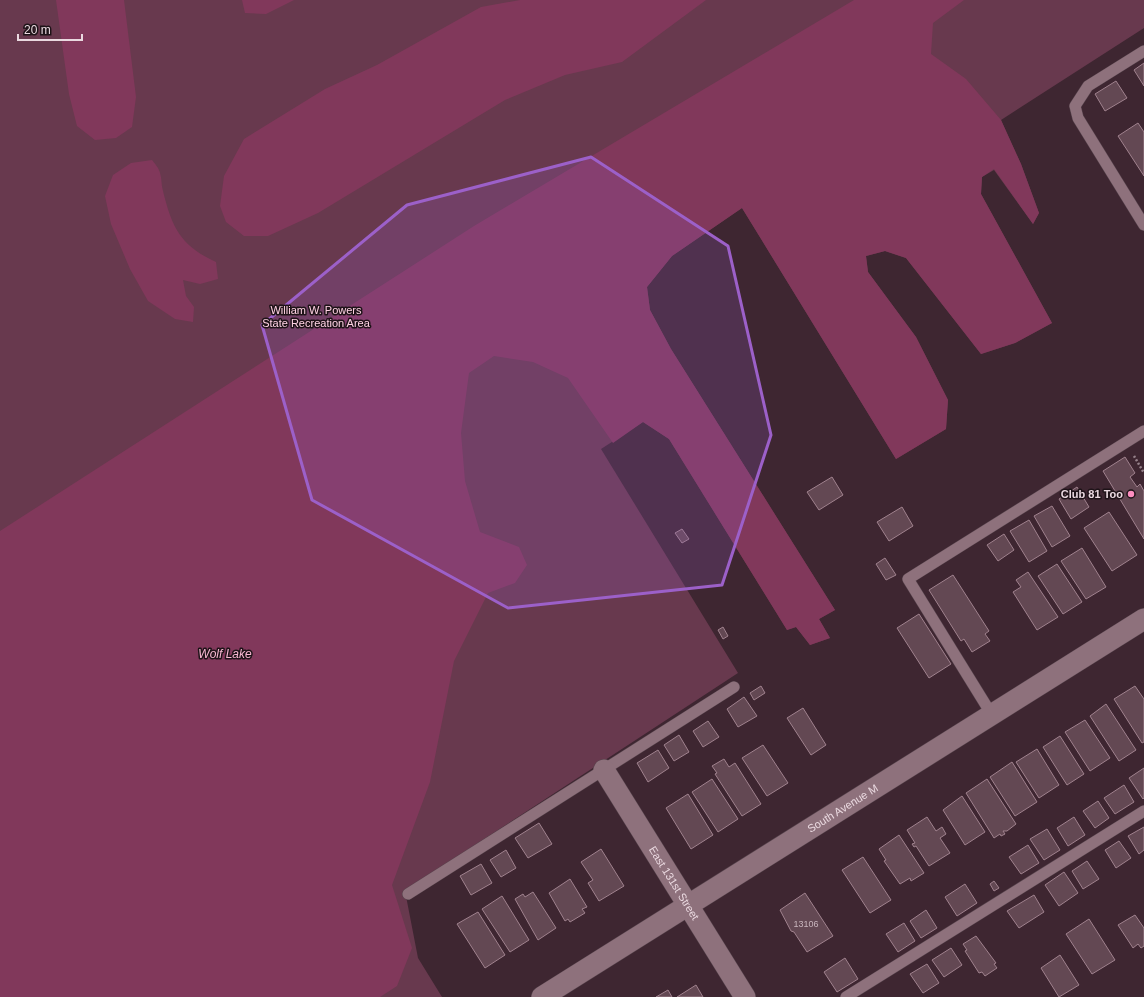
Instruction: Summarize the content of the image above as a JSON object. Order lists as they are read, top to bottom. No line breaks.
{"streets":{"street":["South Avenue M","East 131st Street"]},"crossings":[["South Avenue M","East 131st Street"]],"water":["Wolf Lake"],"parks":["William W. Powers State Recreation Area"],"places":["Club 81 Too"],"house_numbers":["13106"],"scale_bar":"20 m"}
